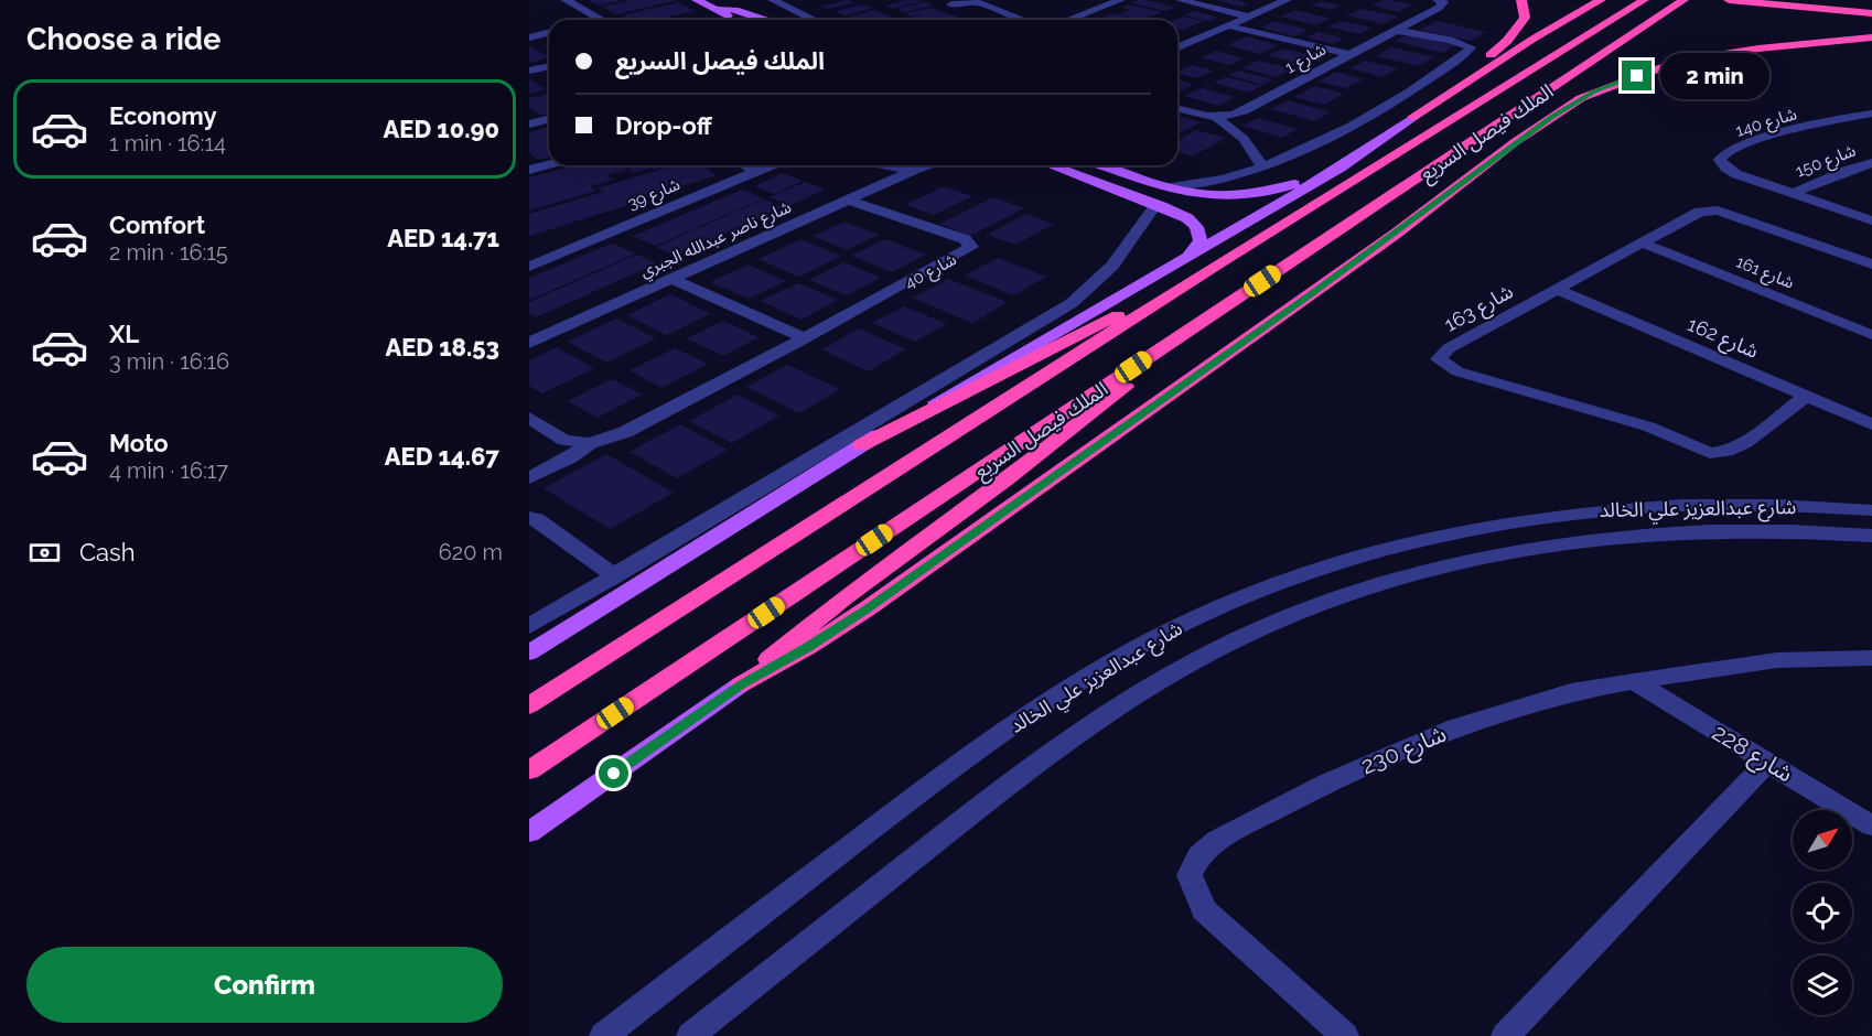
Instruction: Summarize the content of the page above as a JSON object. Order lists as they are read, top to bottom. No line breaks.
{"streets":{"highway":["الملك فيصل السريع"],"street":["شارع 1","شارع 140","شارع 150","شارع 39","شارع ناصر عبدالله الجبري","شارع 40","شارع 161","شارع 163","شارع 162","شارع عبدالعزيز علي الخالد","شارع 230","شارع 228"]},"crossings":[["شارع 140","شارع 150"],["شارع ناصر عبدالله الجبري","شارع 40"],["شارع 161","شارع 163"],["شارع 163","شارع 162"],["شارع 230","شارع 228"]],"north":"top right","page":{"heading":"Choose a ride","banner":["الملك فيصل السريع","Drop-off"],"bubble":"2 min","list":[{"name":"Economy","note":"1 min · 16:14","value":"AED 10.90"},{"name":"Comfort","note":"2 min · 16:15","value":"AED 14.71"},{"name":"XL","note":"3 min · 16:16","value":"AED 18.53"},{"name":"Moto","note":"4 min · 16:17","value":"AED 14.67"}],"pay":["Cash","620 m"],"buttons":"Confirm"}}
